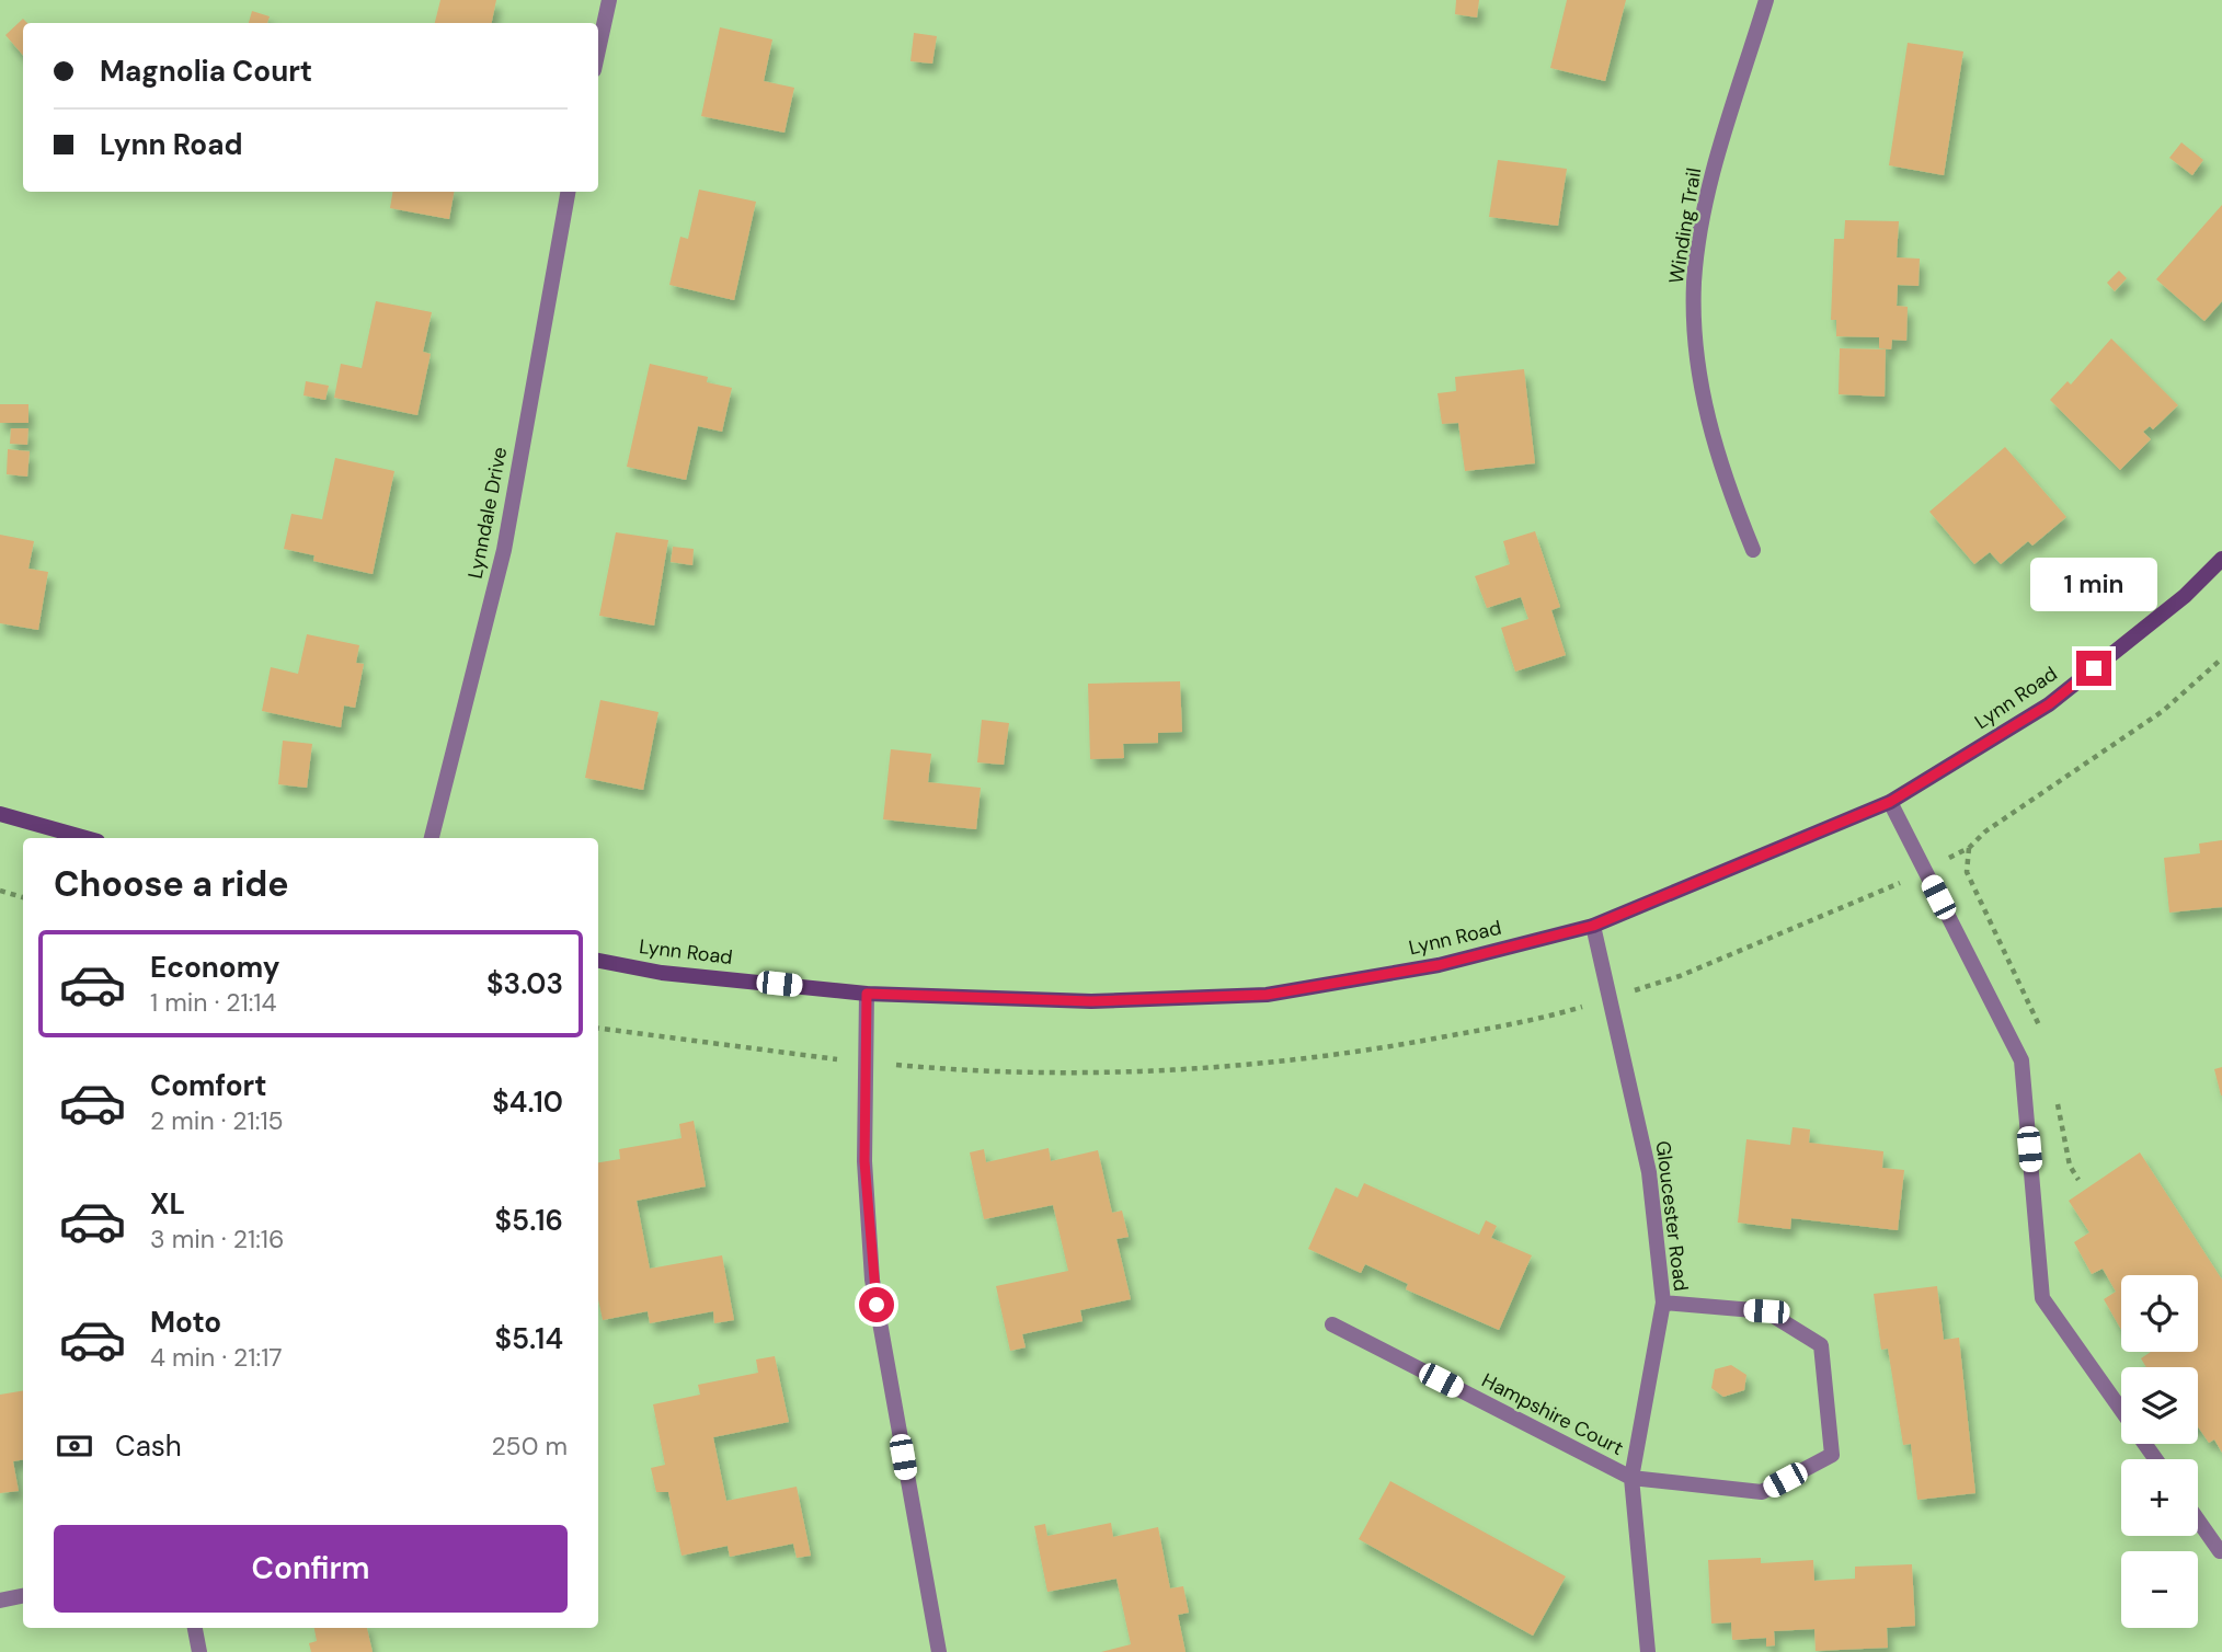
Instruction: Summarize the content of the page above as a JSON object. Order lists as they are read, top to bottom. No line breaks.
{"streets":{"main road":["Lynn Road"],"street":["Winding Trail","Lynndale Drive","Gloucester Road","Hampshire Court"]},"crossings":[["Lynn Road","Gloucester Road"],["Gloucester Road","Hampshire Court"]],"page":{"banner":["Magnolia Court","Lynn Road"],"bubble":"1 min","heading":"Choose a ride","list":[{"name":"Economy","note":"1 min · 21:14","value":"$3.03"},{"name":"Comfort","note":"2 min · 21:15","value":"$4.10"},{"name":"XL","note":"3 min · 21:16","value":"$5.16"},{"name":"Moto","note":"4 min · 21:17","value":"$5.14"}],"map_buttons":["+","−"],"pay":["Cash","250 m"],"buttons":"Confirm"}}
